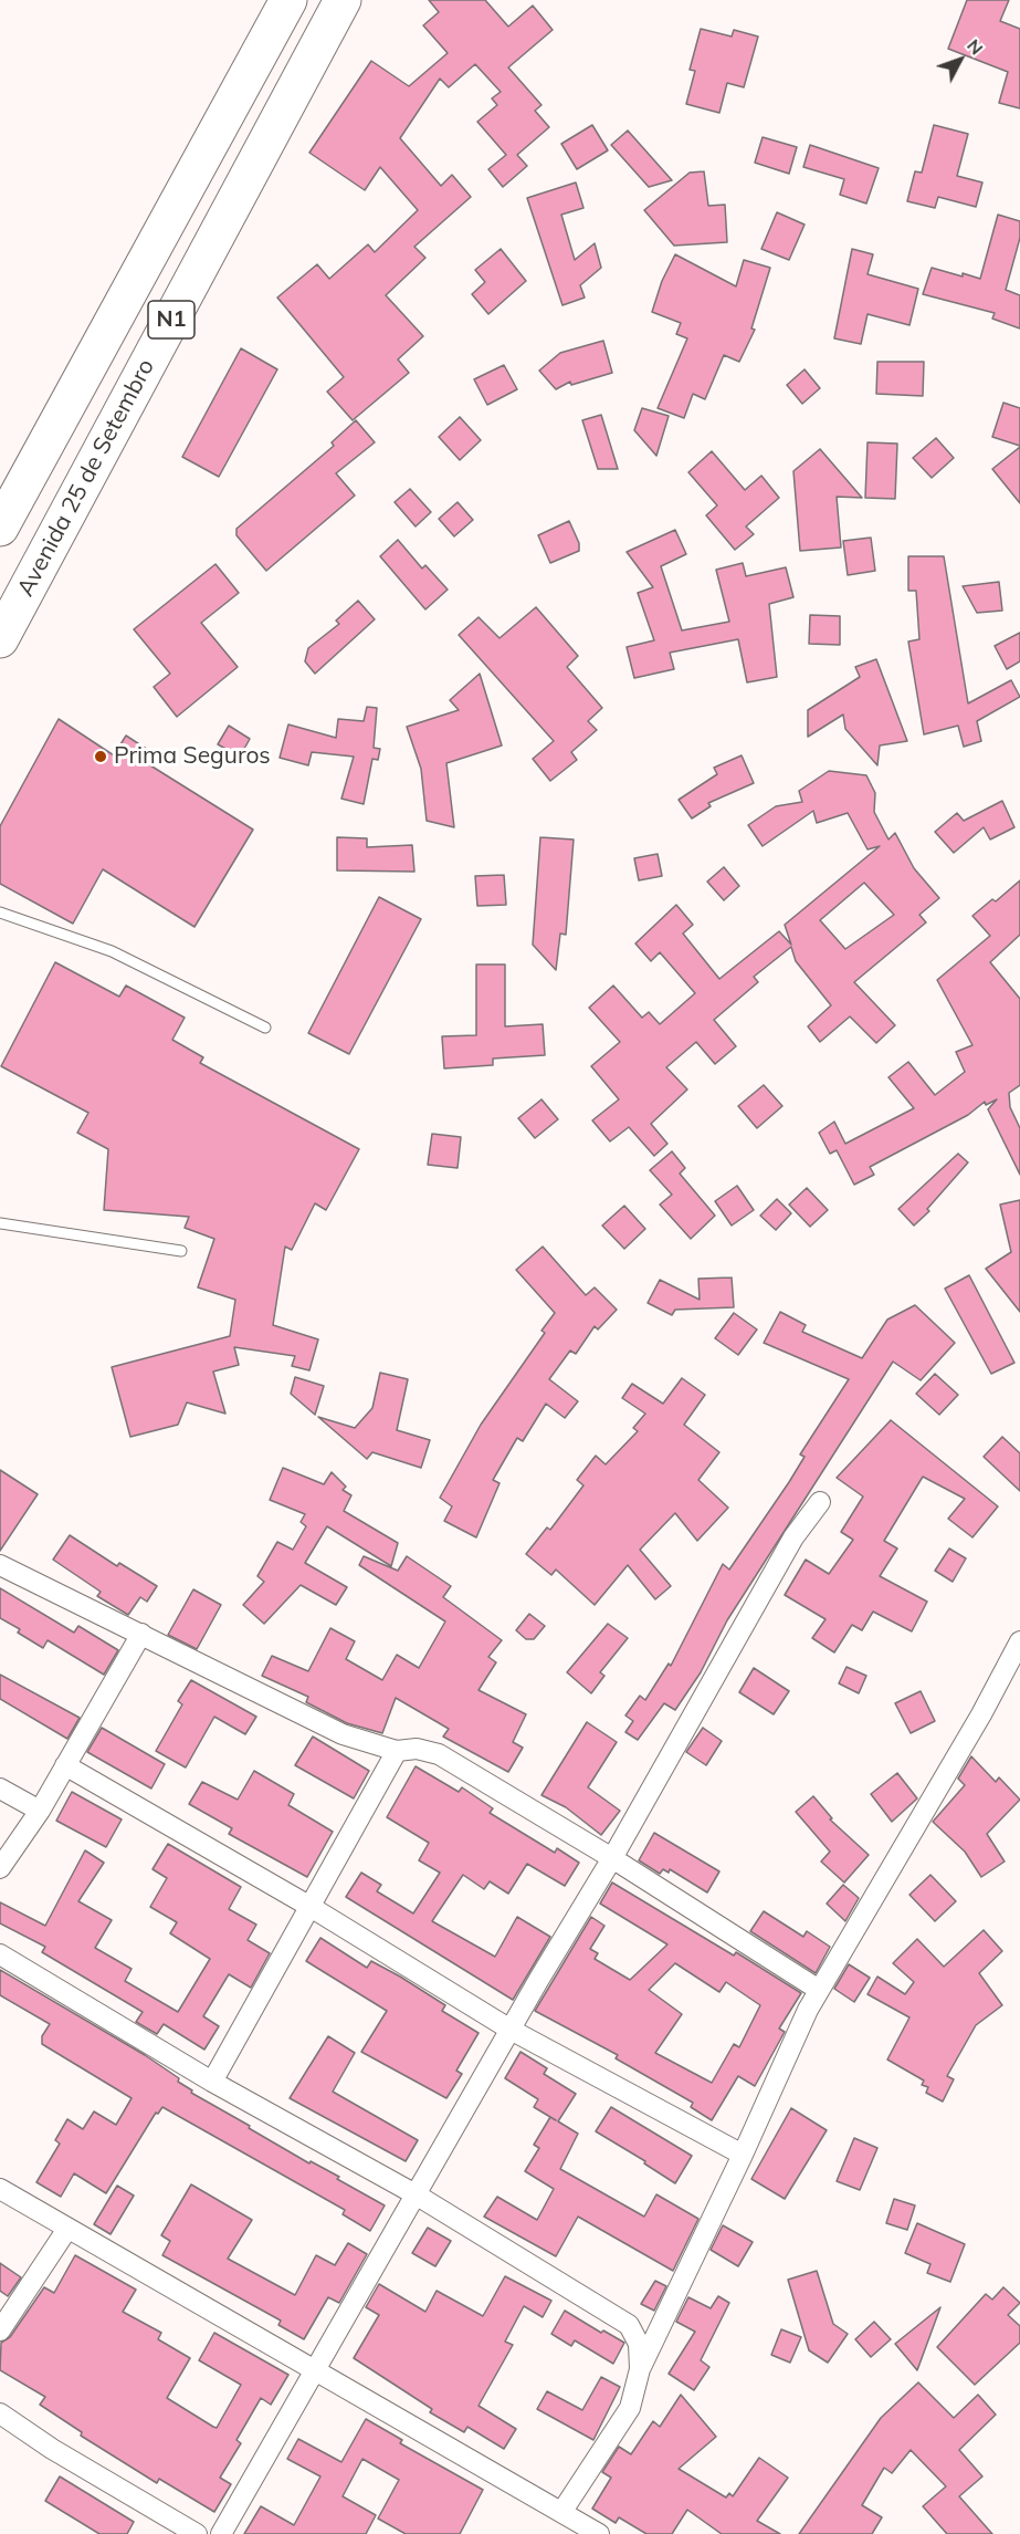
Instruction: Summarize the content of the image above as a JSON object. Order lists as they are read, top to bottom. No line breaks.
{"streets":{"highway":["N1","Avenida 25 de Setembro"]},"places":["Prima Seguros"],"north":"top right"}
